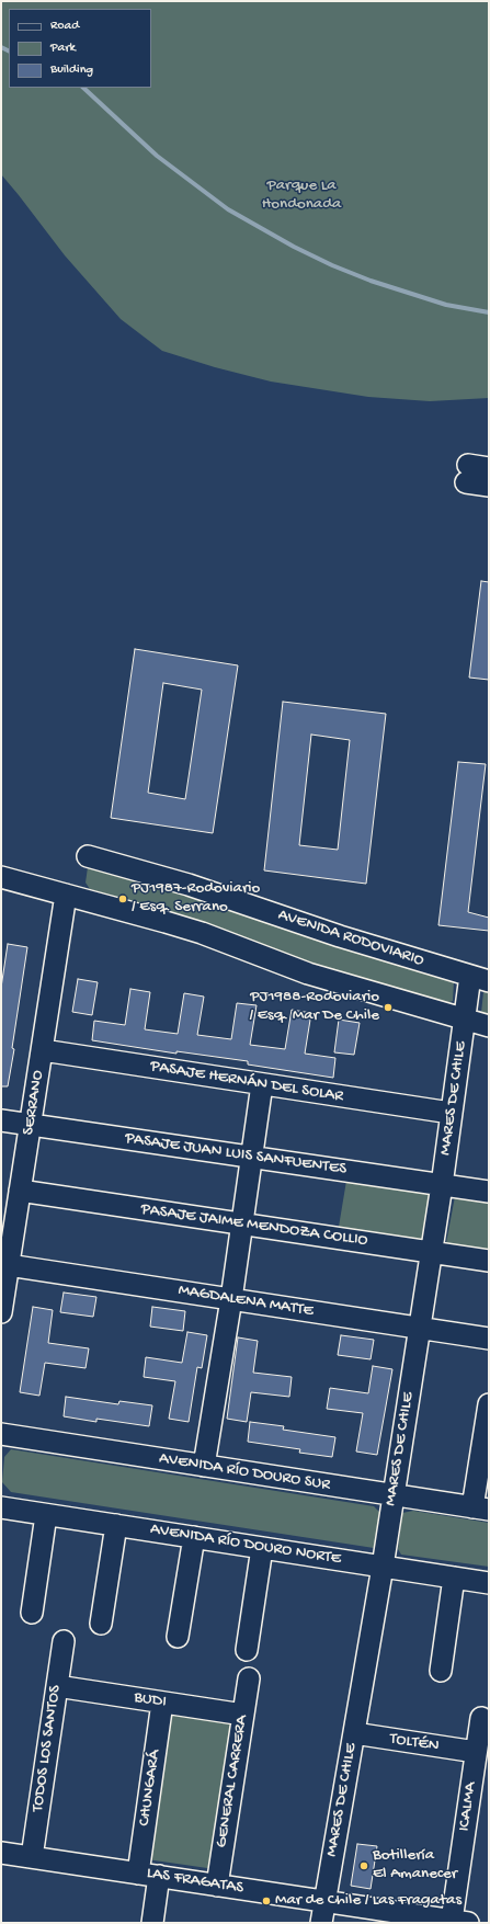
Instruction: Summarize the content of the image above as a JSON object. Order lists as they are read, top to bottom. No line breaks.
{"streets":{"street":["AVENIDA RODOVIARIO","PASAJE HERNÁN DEL SOLAR","MARES DE CHILE","SERRANO","PASAJE JUAN LUIS SANFUENTES","PASAJE JAIME MENDOZA COLLIO","MAGDALENA MATTE","AVENIDA RÍO DOURO SUR","AVENIDA RÍO DOURO NORTE","BUDI","TOLTÉN","TODOS LOS SANTOS","GENERAL CARRERA","CHUNGARÁ","ICALMA","LAS FRAGATAS"]},"crossings":[["AVENIDA RODOVIARIO","MARES DE CHILE"],["PASAJE HERNÁN DEL SOLAR","MARES DE CHILE"],["PASAJE HERNÁN DEL SOLAR","SERRANO"],["MARES DE CHILE","PASAJE JUAN LUIS SANFUENTES"],["MARES DE CHILE","PASAJE JAIME MENDOZA COLLIO"],["MARES DE CHILE","MAGDALENA MATTE"],["MARES DE CHILE","AVENIDA RÍO DOURO SUR"],["MARES DE CHILE","AVENIDA RÍO DOURO NORTE"],["MARES DE CHILE","TOLTÉN"],["MARES DE CHILE","LAS FRAGATAS"],["SERRANO","PASAJE JUAN LUIS SANFUENTES"],["SERRANO","PASAJE JAIME MENDOZA COLLIO"],["SERRANO","MAGDALENA MATTE"],["BUDI","TODOS LOS SANTOS"],["BUDI","GENERAL CARRERA"],["BUDI","CHUNGARÁ"],["TOLTÉN","ICALMA"],["TODOS LOS SANTOS","LAS FRAGATAS"],["GENERAL CARRERA","LAS FRAGATAS"],["CHUNGARÁ","LAS FRAGATAS"],["ICALMA","LAS FRAGATAS"]],"parks":["Parque La Hondonada"],"places":["PJ1987-Rodoviario / Esq. Serrano","PJ1988-Rodoviario / Esq. Mar De Chile","Botillería El Amanecer","Mar de Chile / Las Fragatas"],"legend":["Road","Park","Building"]}
